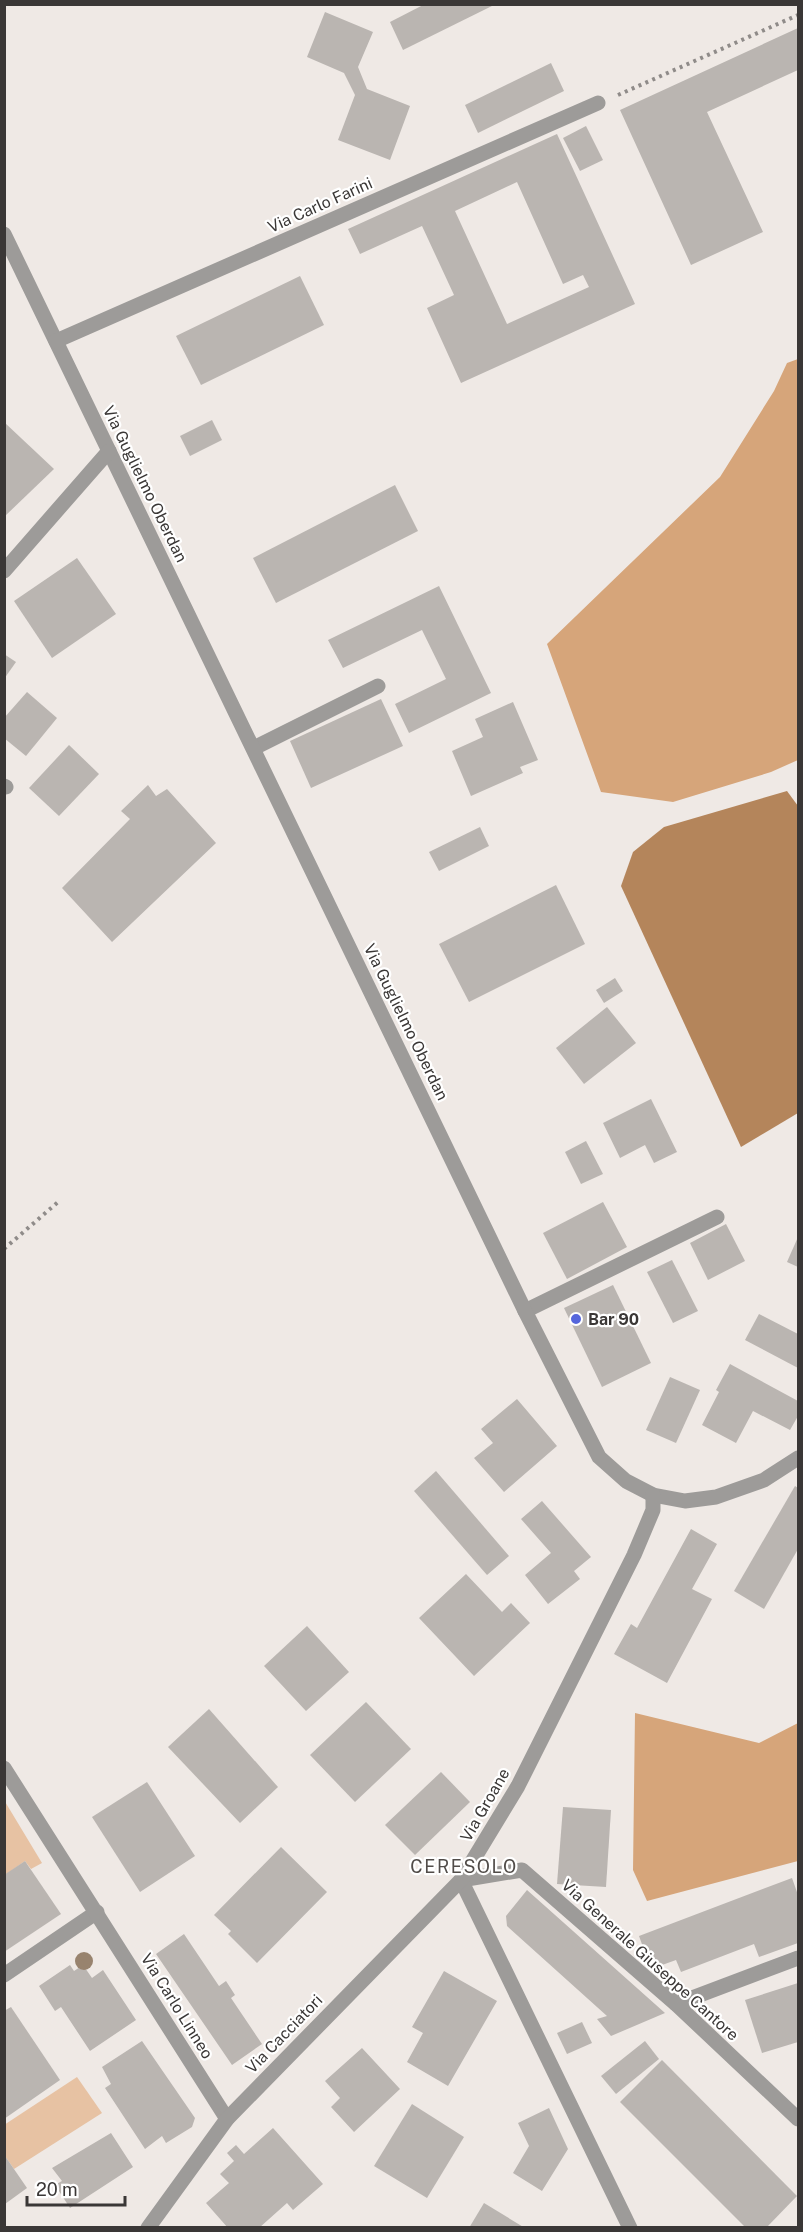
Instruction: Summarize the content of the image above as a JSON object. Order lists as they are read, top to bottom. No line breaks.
{"streets":{"street":["Via Carlo Farini","Via Guglielmo Oberdan","Via Groane","Via Generale Giuseppe Cantore","Via Carlo Linneo","Via Cacciatori"]},"crossings":[["Via Carlo Farini","Via Guglielmo Oberdan"],["Via Guglielmo Oberdan","Via Groane"],["Via Groane","Via Generale Giuseppe Cantore"],["Via Groane","Via Cacciatori"],["Via Generale Giuseppe Cantore","Via Cacciatori"],["Via Carlo Linneo","Via Cacciatori"]],"districts":["CERESOLO"],"places":["Bar 90"],"scale_bar":"20 m"}
